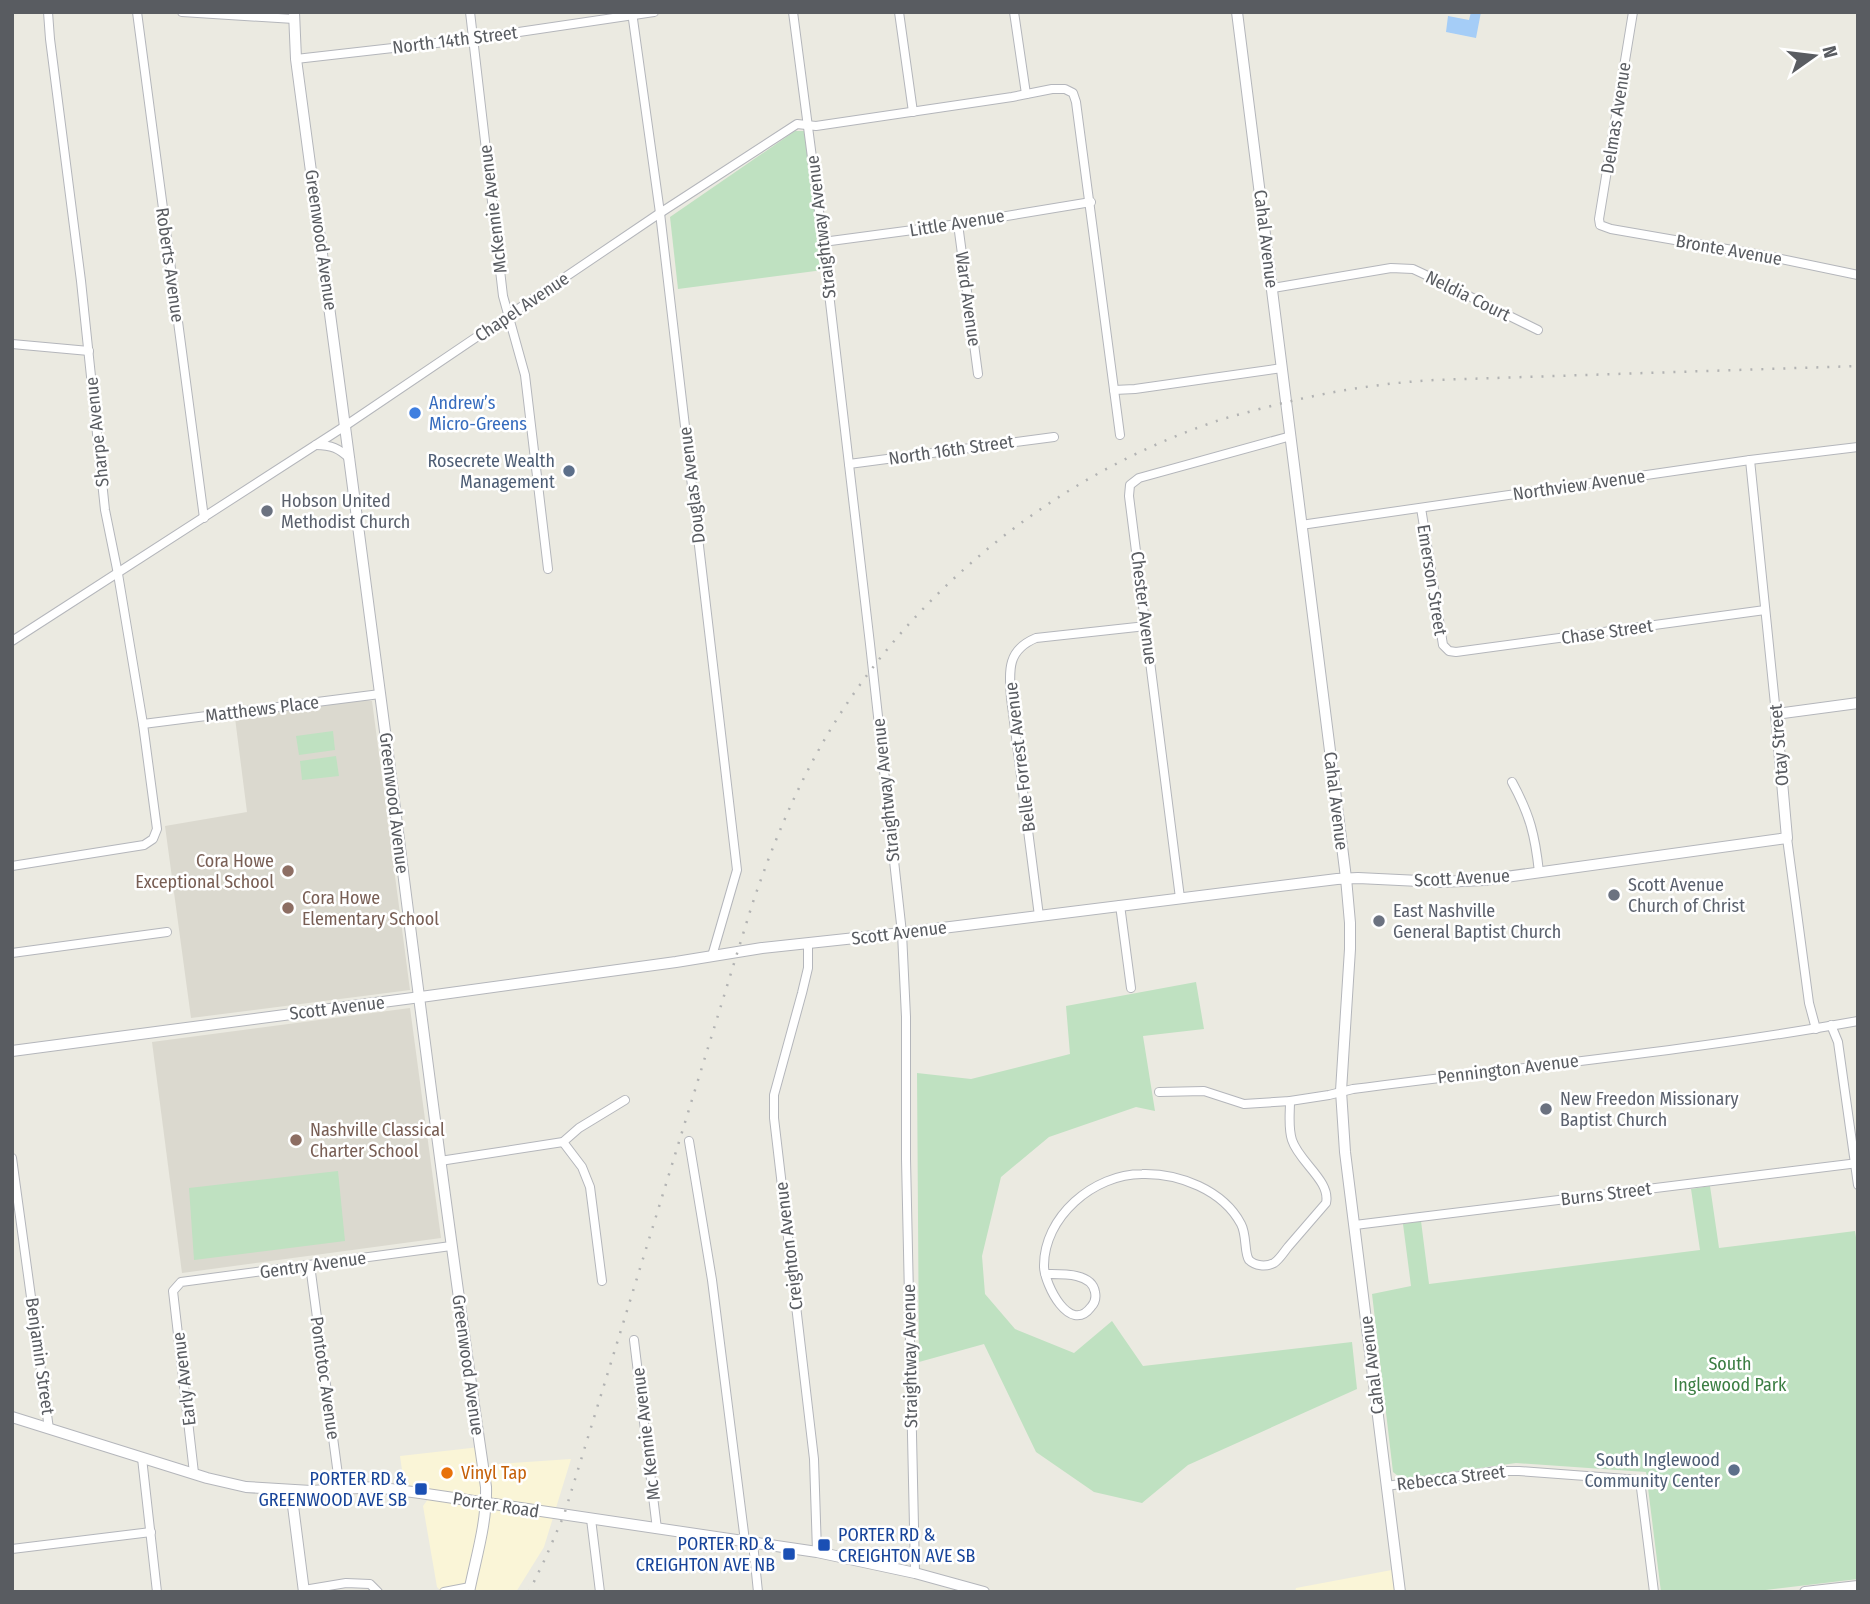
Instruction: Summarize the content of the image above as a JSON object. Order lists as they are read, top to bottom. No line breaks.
{"streets":{"street":["North 14th Street","Delmas Avenue","McKennie Avenue","Little Avenue","Straightway Avenue","Cahal Avenue","Greenwood Avenue","Bronte Avenue","Roberts Avenue","Neldia Court","Ward Avenue","Chapel Avenue","Sharpe Avenue","North 16th Street","Douglas Avenue","Northview Avenue","Emerson Street","Chester Avenue","Chase Street","Matthews Place","Otay Street","Belle Forrest Avenue","Scott Avenue","Pennington Avenue","Burns Street","Creighton Avenue","Gentry Avenue","Benjamin Street","Pontotoc Avenue","Early Avenue","Mc Kennie Avenue","Rebecca Street","Porter Road"]},"crossings":[["North 14th Street","McKennie Avenue"],["North 14th Street","Greenwood Avenue"],["North 14th Street","Douglas Avenue"],["Delmas Avenue","Bronte Avenue"],["McKennie Avenue","Chapel Avenue"],["Little Avenue","Straightway Avenue"],["Little Avenue","Ward Avenue"],["Little Avenue","Chapel Avenue"],["Straightway Avenue","Chapel Avenue"],["Straightway Avenue","North 16th Street"],["Straightway Avenue","Scott Avenue"],["Straightway Avenue","Porter Road"],["Cahal Avenue","Neldia Court"],["Cahal Avenue","Northview Avenue"],["Cahal Avenue","Chester Avenue"],["Cahal Avenue","Scott Avenue"],["Cahal Avenue","Pennington Avenue"],["Cahal Avenue","Burns Street"],["Cahal Avenue","Rebecca Street"],["Greenwood Avenue","Chapel Avenue"],["Greenwood Avenue","Matthews Place"],["Greenwood Avenue","Scott Avenue"],["Greenwood Avenue","Gentry Avenue"],["Greenwood Avenue","Porter Road"],["Roberts Avenue","Chapel Avenue"],["Chapel Avenue","Sharpe Avenue"],["Chapel Avenue","Douglas Avenue"],["Sharpe Avenue","Matthews Place"],["Douglas Avenue","Scott Avenue"],["Northview Avenue","Emerson Street"],["Northview Avenue","Otay Street"],["Emerson Street","Chase Street"],["Chester Avenue","Belle Forrest Avenue"],["Chester Avenue","Scott Avenue"],["Chase Street","Otay Street"],["Otay Street","Scott Avenue"],["Otay Street","Pennington Avenue"],["Belle Forrest Avenue","Scott Avenue"],["Scott Avenue","Creighton Avenue"],["Creighton Avenue","Porter Road"],["Gentry Avenue","Pontotoc Avenue"],["Gentry Avenue","Early Avenue"],["Benjamin Street","Porter Road"],["Pontotoc Avenue","Porter Road"],["Early Avenue","Porter Road"],["Mc Kennie Avenue","Porter Road"]],"parks":["South Inglewood Park"],"places":{"other":["Andrew’s Micro-Greens","Rosecrete Wealth Management","Hobson United Methodist Church","Cora Howe Exceptional School","Scott Avenue Church of Christ","Cora Howe Elementary School","East Nashville General Baptist Church","New Freedon Missionary Baptist Church","Nashville Classical Charter School","South Inglewood Community Center","Vinyl Tap"],"transit":["PORTER RD & GREENWOOD AVE SB","PORTER RD & CREIGHTON AVE SB","PORTER RD & CREIGHTON AVE NB"]},"north":"right"}
